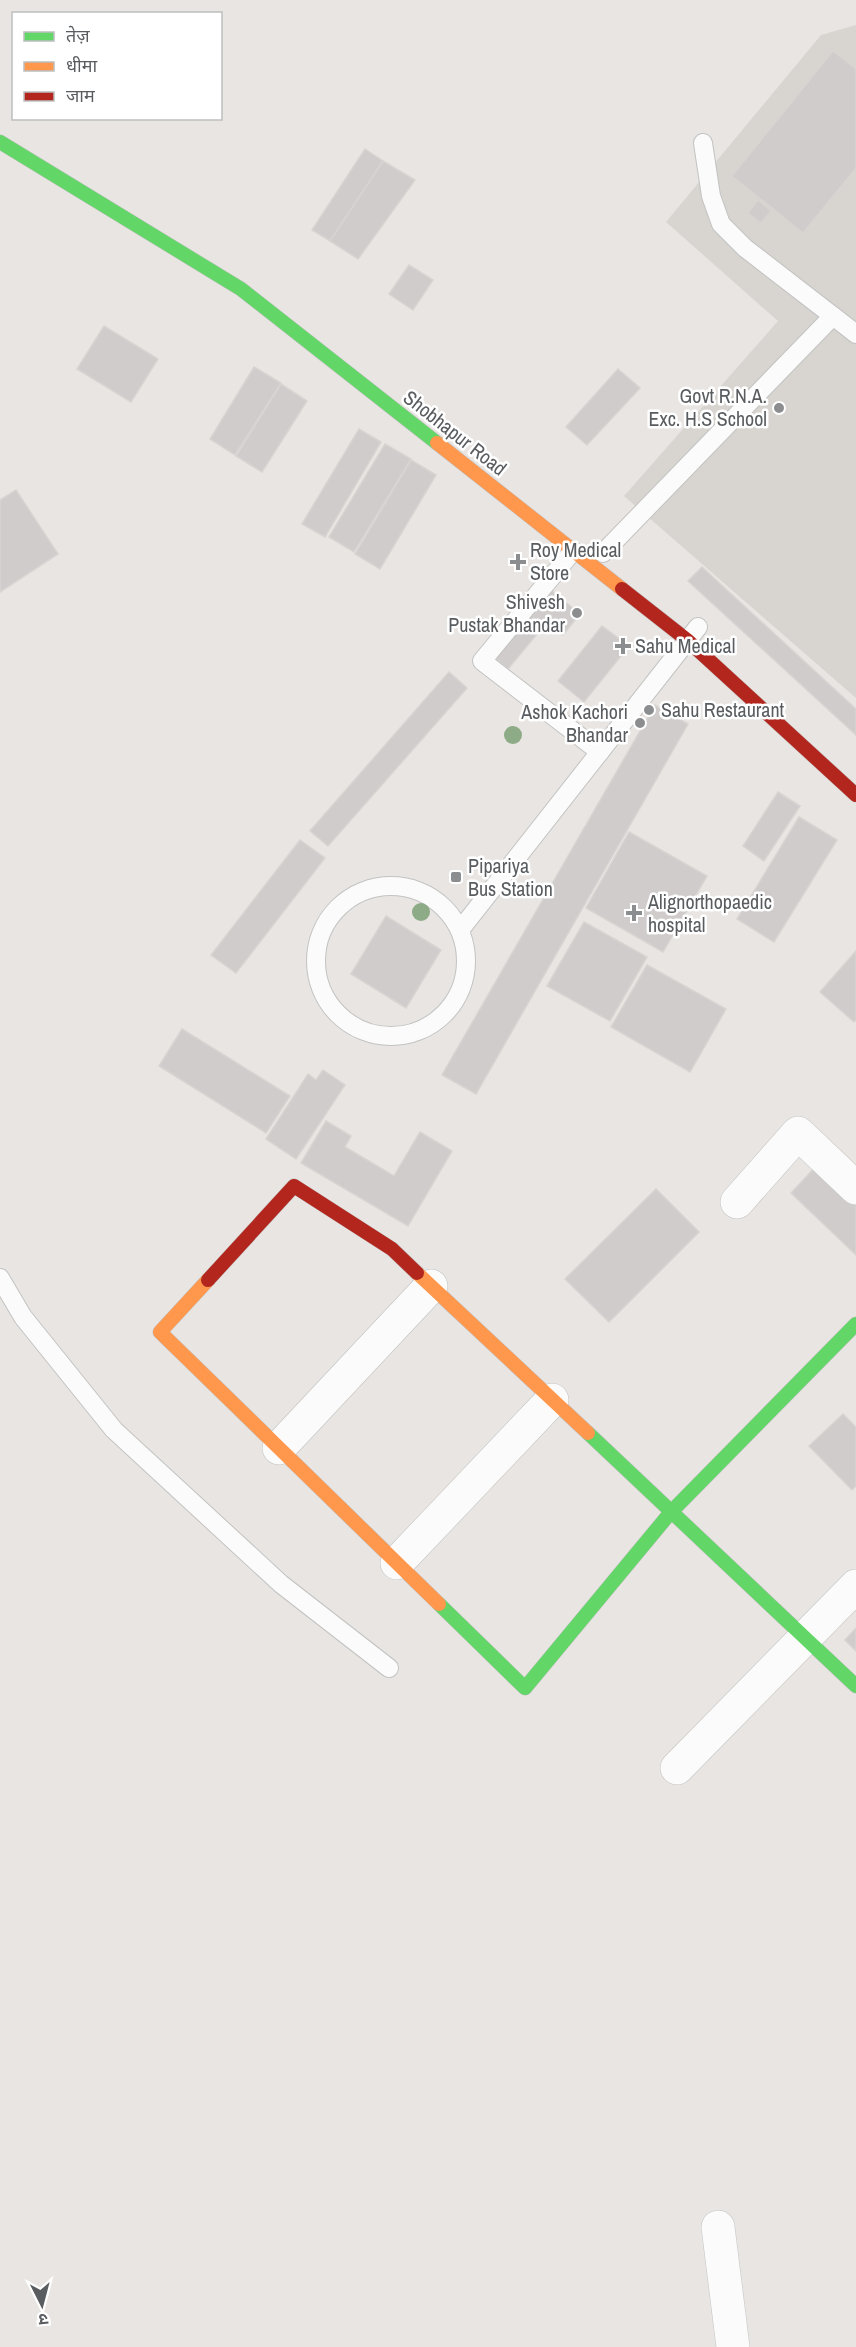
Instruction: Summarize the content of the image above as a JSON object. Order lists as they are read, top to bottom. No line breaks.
{"streets":{"street":["Shobhapur Road"]},"places":{"other":["Govt R.N.A. Exc. H.S School","Shivesh Pustak Bhandar","Sahu Restaurant","Ashok Kachori Bhandar"],"health":["Roy Medical Store","Sahu Medical","Alignorthopaedic hospital"],"transit":["Pipariya Bus Station"]},"legend":["तेज़","धीमा","जाम"],"north":"bottom"}
